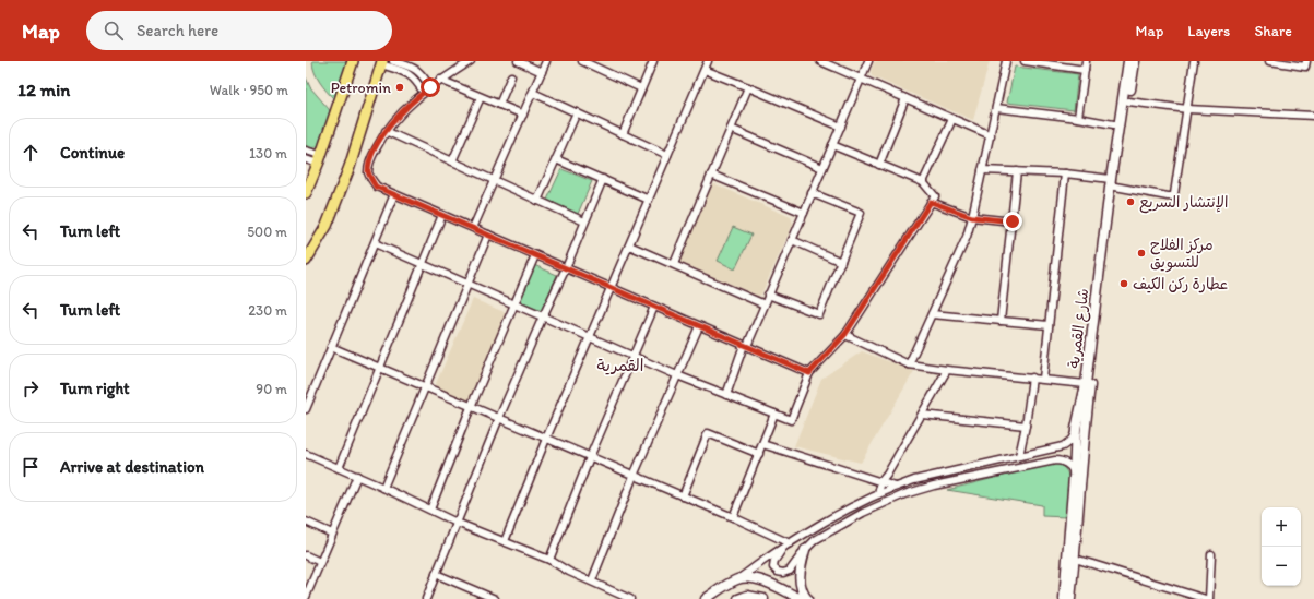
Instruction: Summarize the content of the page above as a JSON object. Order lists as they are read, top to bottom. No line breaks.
{"streets":{"street":["شارع القمرية"]},"districts":["القمرية"],"places":["Petromin","الإنتشار السريع","مركز الفلاح للتسويق","عطارة ركن الكيف"],"page":{"header":"Map","search":"Search here","nav":["Map","Layers","Share"],"heading":["12 min","Walk · 950 m"],"list":[["Continue","130 m"],["Turn left","500 m"],["Turn left","230 m"],["Turn right","90 m"],"Arrive at destination"],"map_buttons":["+","−"]}}
